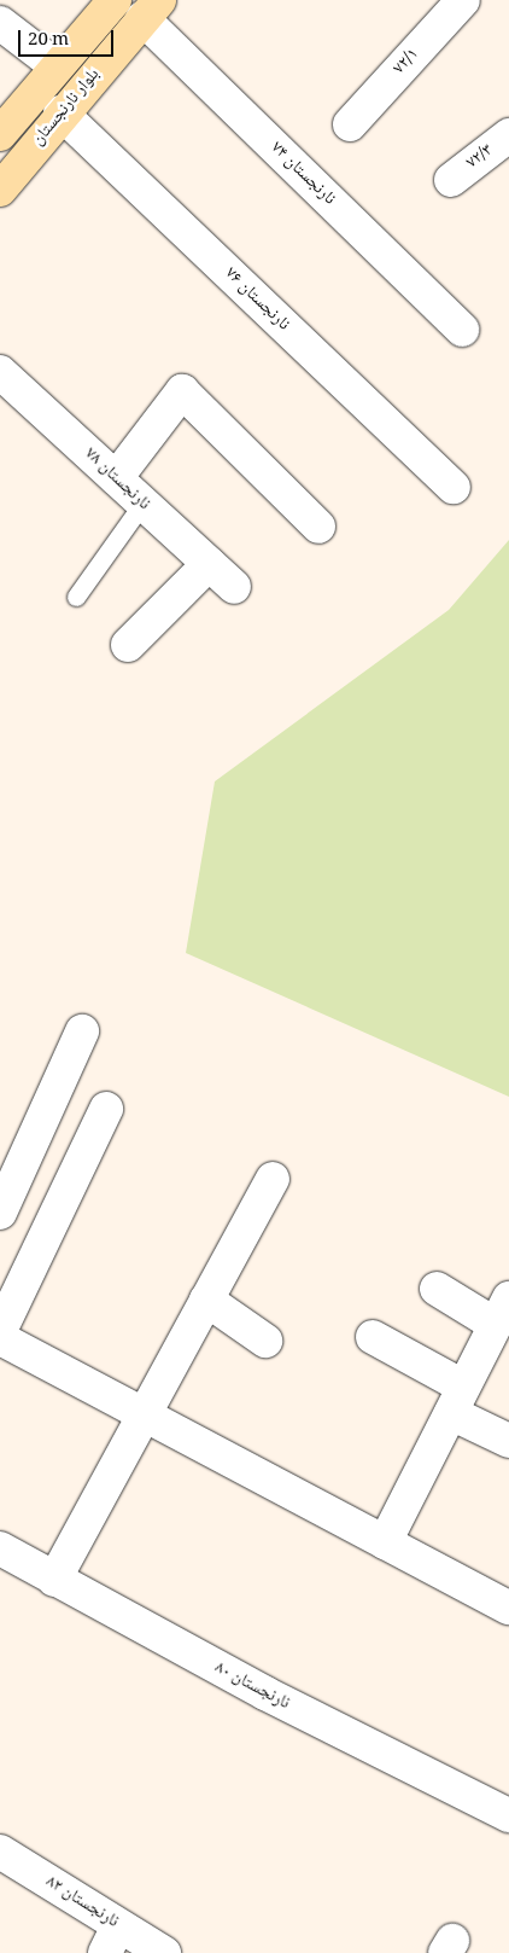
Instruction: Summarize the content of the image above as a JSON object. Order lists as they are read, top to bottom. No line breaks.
{"streets":{"main road":["بلوار نارنجستان"],"street":["۷۲/۱","۷۲/۳","نارنجستان ۷۴","نارنجستان ۷۶","نارنجستان ۷۸","نارنجستان ۸۰","نارنجستان ۸۲"]},"crossings":[["بلوار نارنجستان","نارنجستان ۷۴"],["بلوار نارنجستان","نارنجستان ۷۶"]],"scale_bar":"20 m"}
